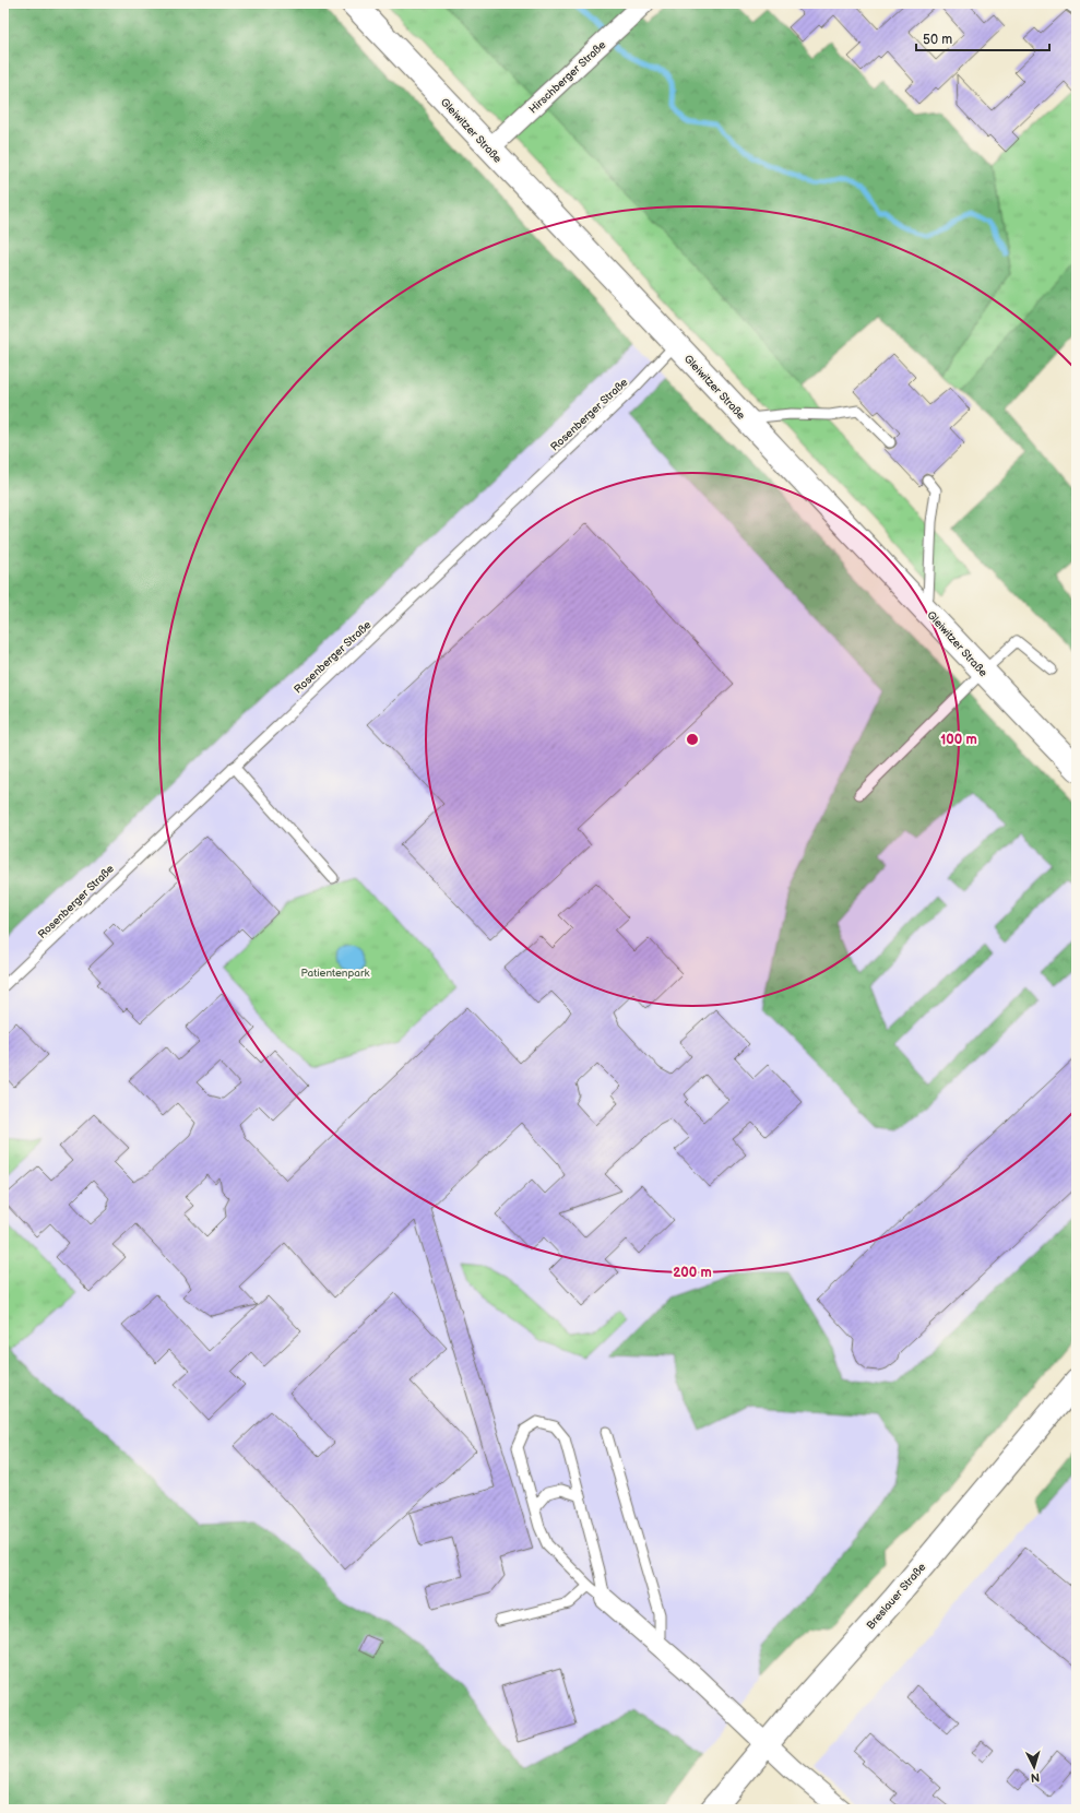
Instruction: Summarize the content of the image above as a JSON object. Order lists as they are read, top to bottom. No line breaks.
{"streets":{"main road":["Gleiwitzer Straße","Breslauer Straße"],"street":["Hirschberger Straße"],"lane":["Rosenberger Straße"]},"crossings":[["Hirschberger Straße","Gleiwitzer Straße"],["Gleiwitzer Straße","Rosenberger Straße"]],"parks":["Patientenpark"],"scale_bar":"50 m","north":"bottom","rings":["100 m","200 m"]}
